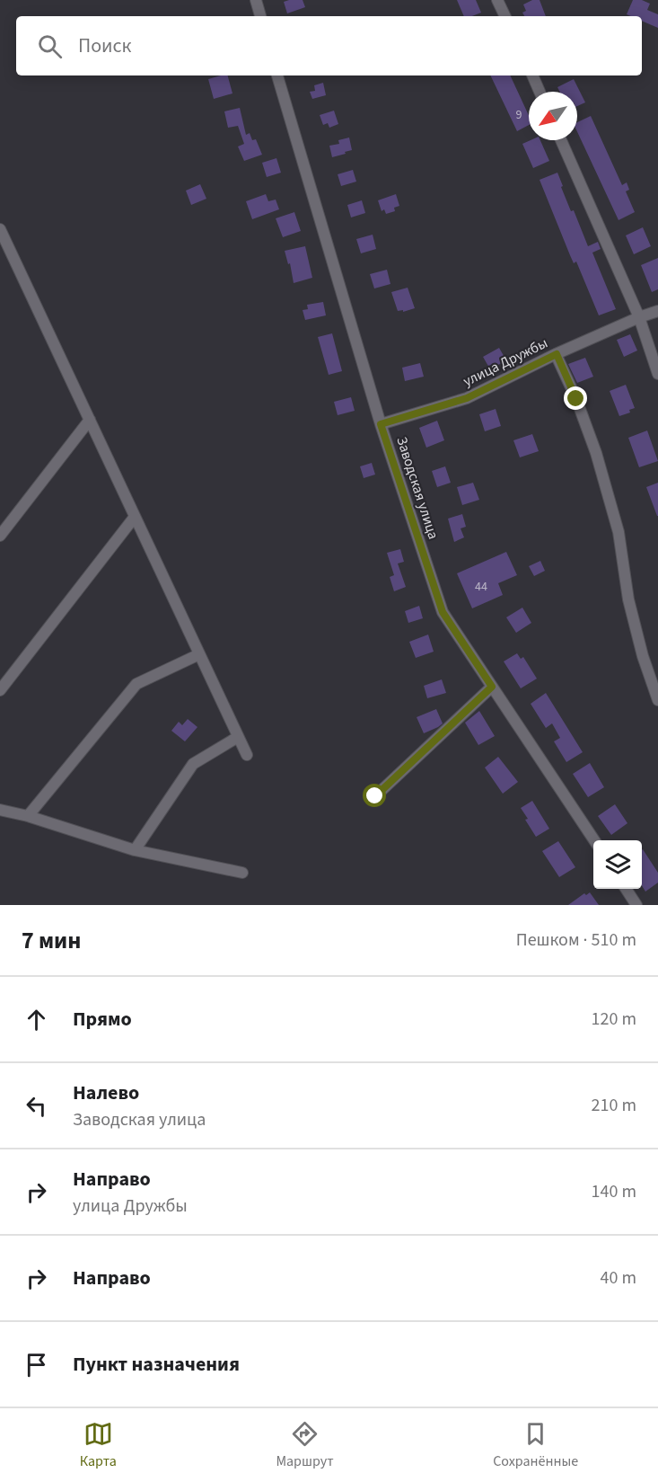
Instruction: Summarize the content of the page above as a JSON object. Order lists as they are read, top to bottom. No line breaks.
{"streets":{"street":["улица Дружбы","Заводская улица"]},"crossings":[["улица Дружбы","Заводская улица"]],"house_numbers":["9","44"],"north":"bottom left","page":{"search":"Поиск","heading":["7 мин","Пешком · 510 m"],"list":[["Прямо","120 m"],["Налево","Заводская улица","210 m"],["Направо","улица Дружбы","140 m"],["Направо","40 m"],"Пункт назначения"],"nav":["Карта","Маршрут","Сохранённые"]}}
